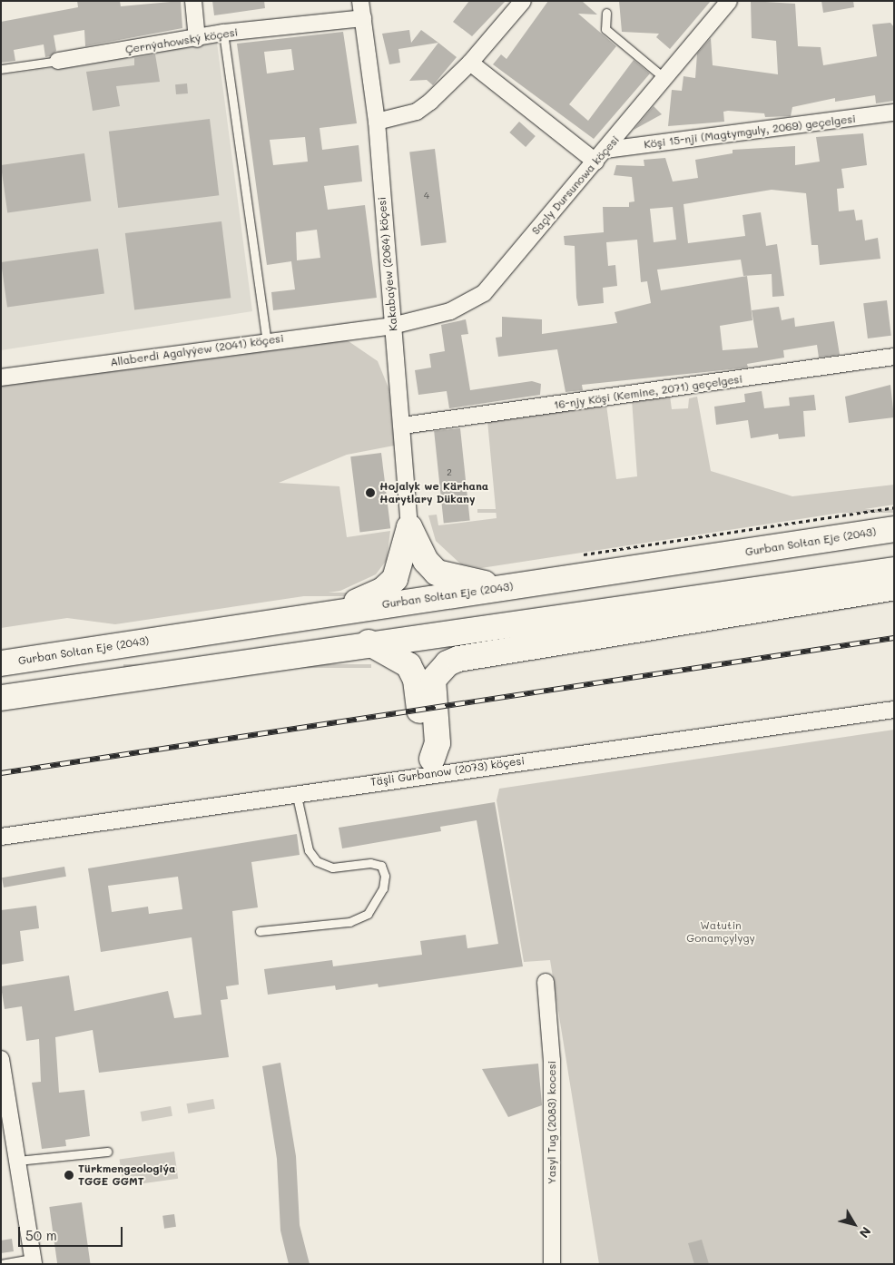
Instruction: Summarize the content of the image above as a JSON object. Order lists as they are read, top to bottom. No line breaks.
{"streets":{"highway":["Gurban Soltan Eje (2043)"],"street":["Çernýahowský köçesi","Köşi 15-nji (Magtymguly, 2069) geçelgesi","Saçly Dursunowa köçesi","Kakabaýew (2064) köçesi","Allaberdi Agalyýew (2041) köçesi","16-njy Köşi (Kemine, 2071) geçelgesi","Täşli Gurbanow (2073) köçesi","Yasyl Tug (2083) kocesi"]},"crossings":[["Çernýahowský köçesi","Kakabaýew (2064) köçesi"],["Köşi 15-nji (Magtymguly, 2069) geçelgesi","Saçly Dursunowa köçesi"],["Saçly Dursunowa köçesi","Kakabaýew (2064) köçesi"],["Saçly Dursunowa köçesi","Allaberdi Agalyýew (2041) köçesi"],["Kakabaýew (2064) köçesi","Allaberdi Agalyýew (2041) köçesi"],["Kakabaýew (2064) köçesi","16-njy Köşi (Kemine, 2071) geçelgesi"]],"parks":["Watutin Gonamçylygy"],"places":["Hojalyk we Kärhana Harytlary Dükany","Türkmengeologiýa TGGE GGMT"],"house_numbers":["4","2"],"scale_bar":"50 m","north":"bottom right"}
